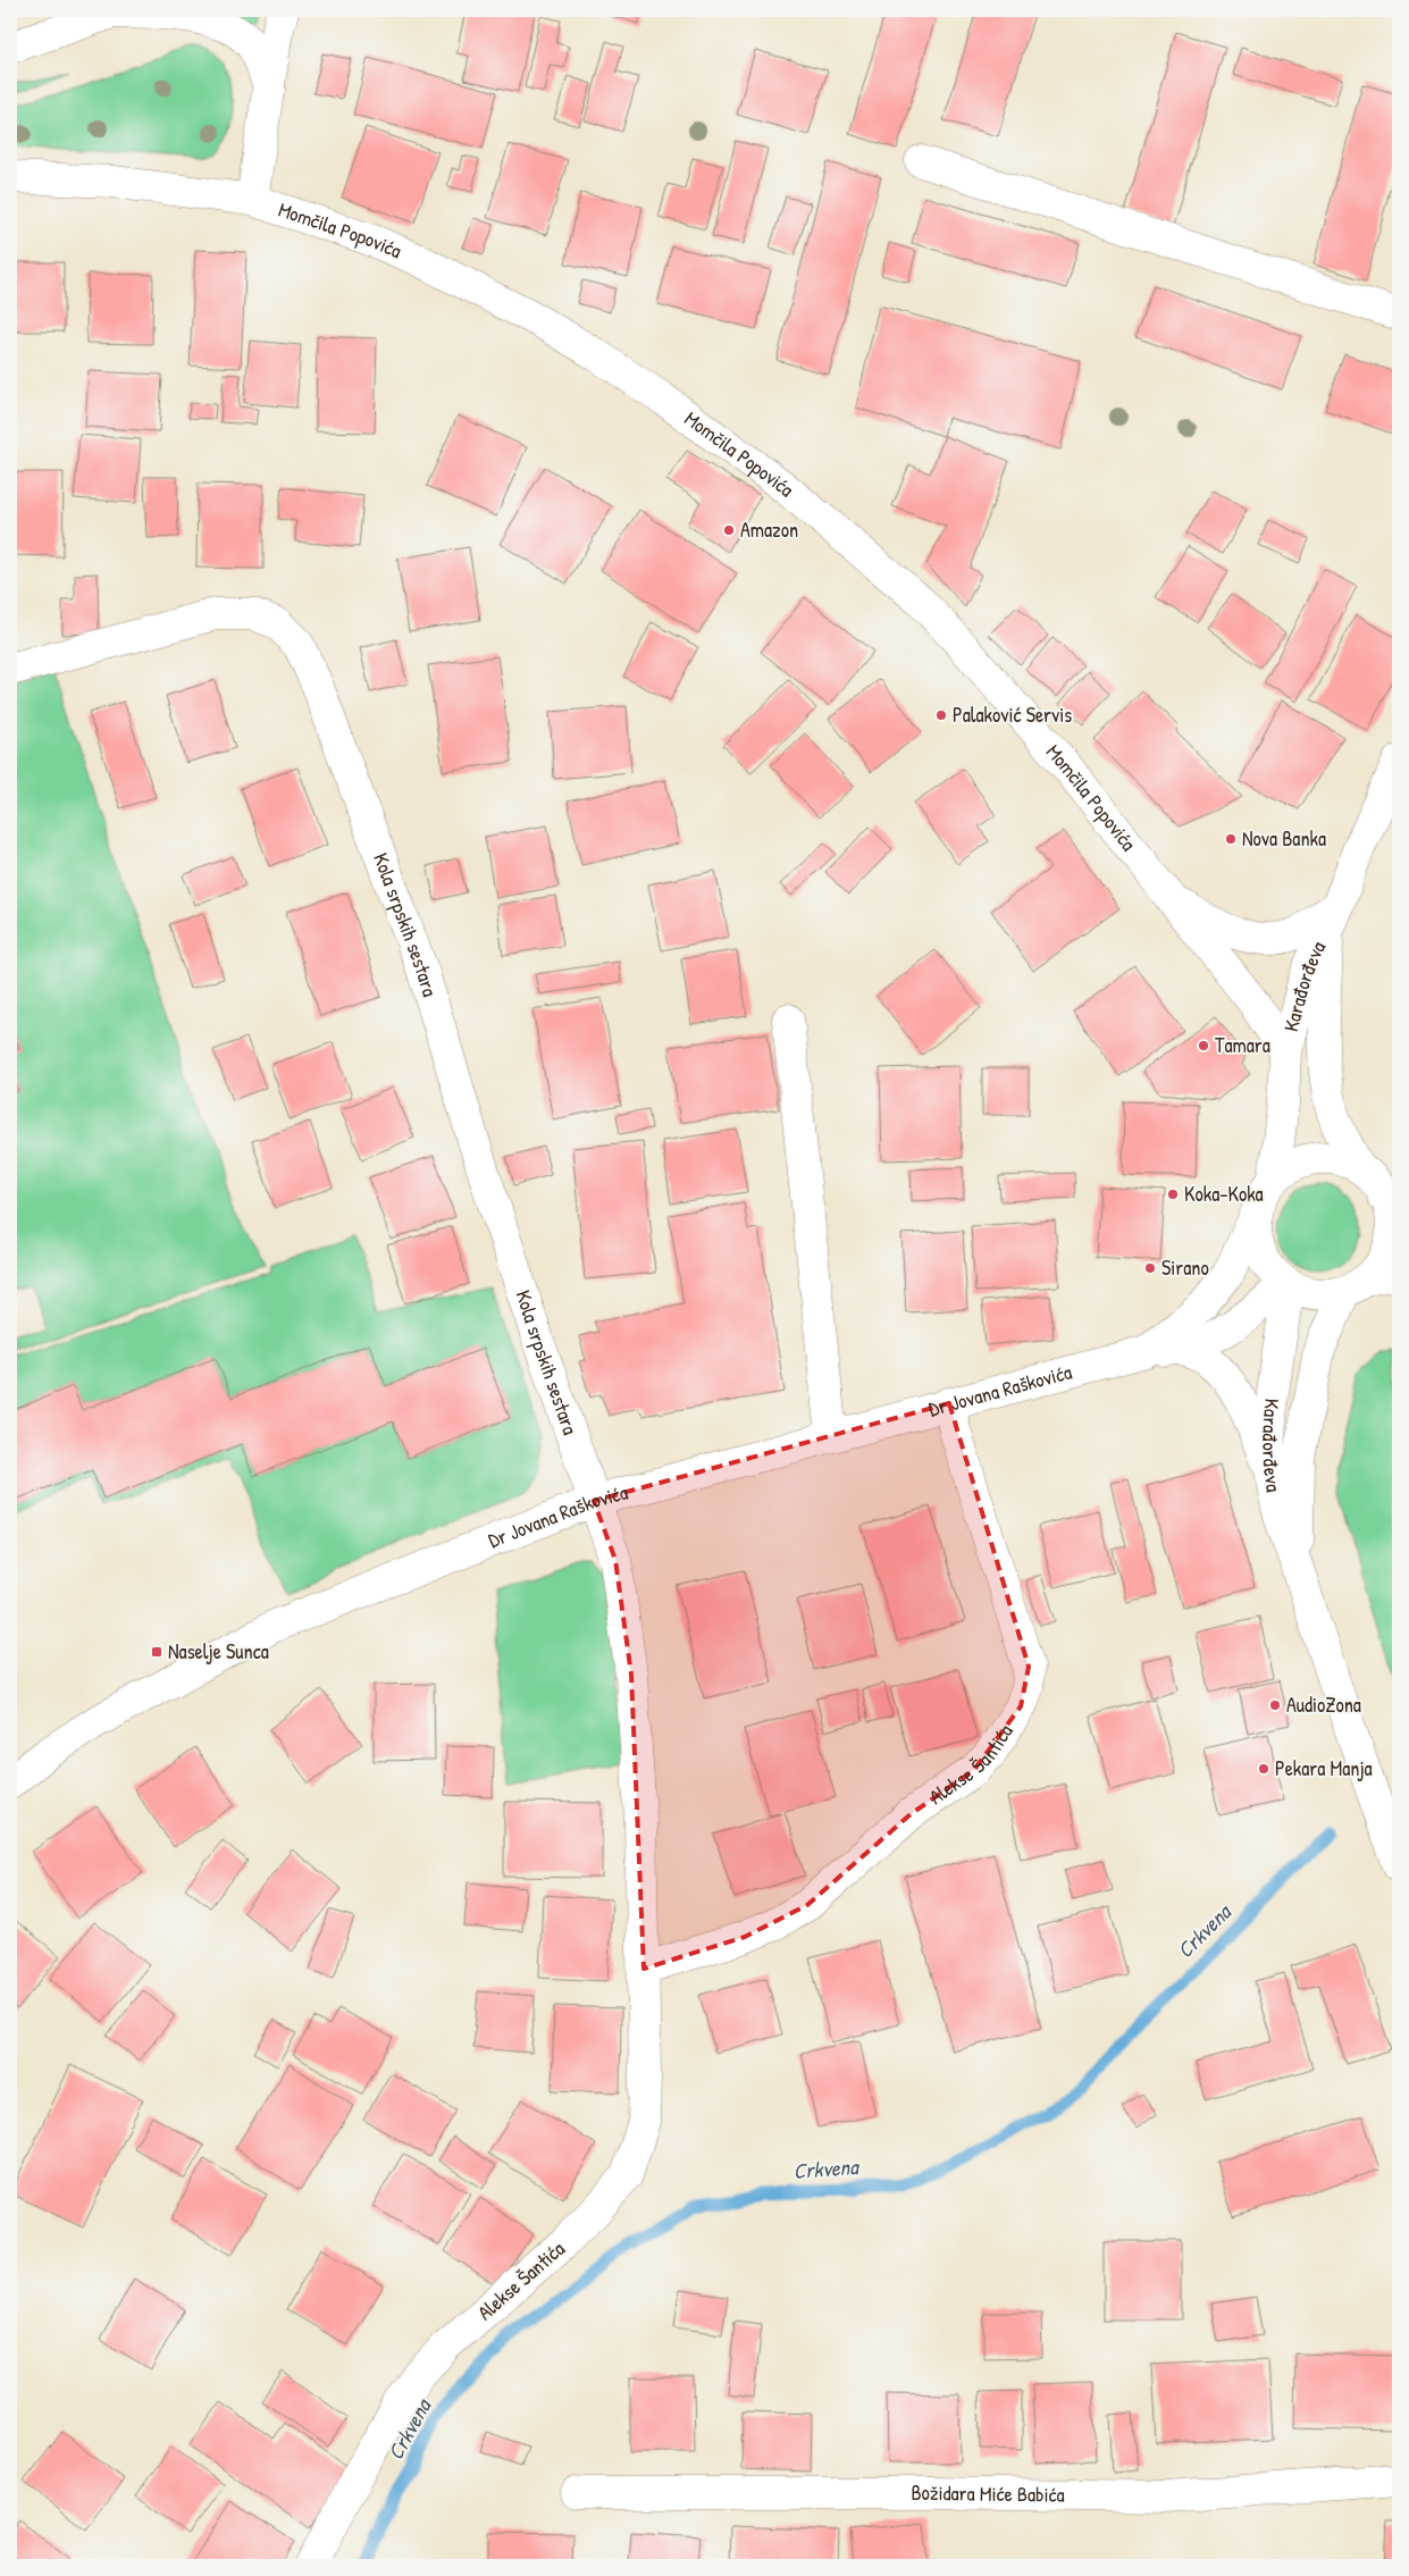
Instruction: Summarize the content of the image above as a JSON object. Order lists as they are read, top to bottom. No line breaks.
{"streets":{"street":["Momčila Popovića","Kola srpskih sestara","Karađorđeva","Dr Jovana Raškovića","Alekse Šantića","Božidara Miće Babića"]},"crossings":[["Momčila Popovića","Karađorđeva"],["Kola srpskih sestara","Dr Jovana Raškovića"],["Kola srpskih sestara","Alekse Šantića"],["Karađorđeva","Dr Jovana Raškovića"],["Dr Jovana Raškovića","Alekse Šantića"]],"water":["Crkvena"],"places":{"other":["Amazon","Palaković Servis","Nova Banka","Tamara","Koka-Koka","Sirano","AudioZona","Pekara Manja"],"transit":["Naselje Sunca"]}}
